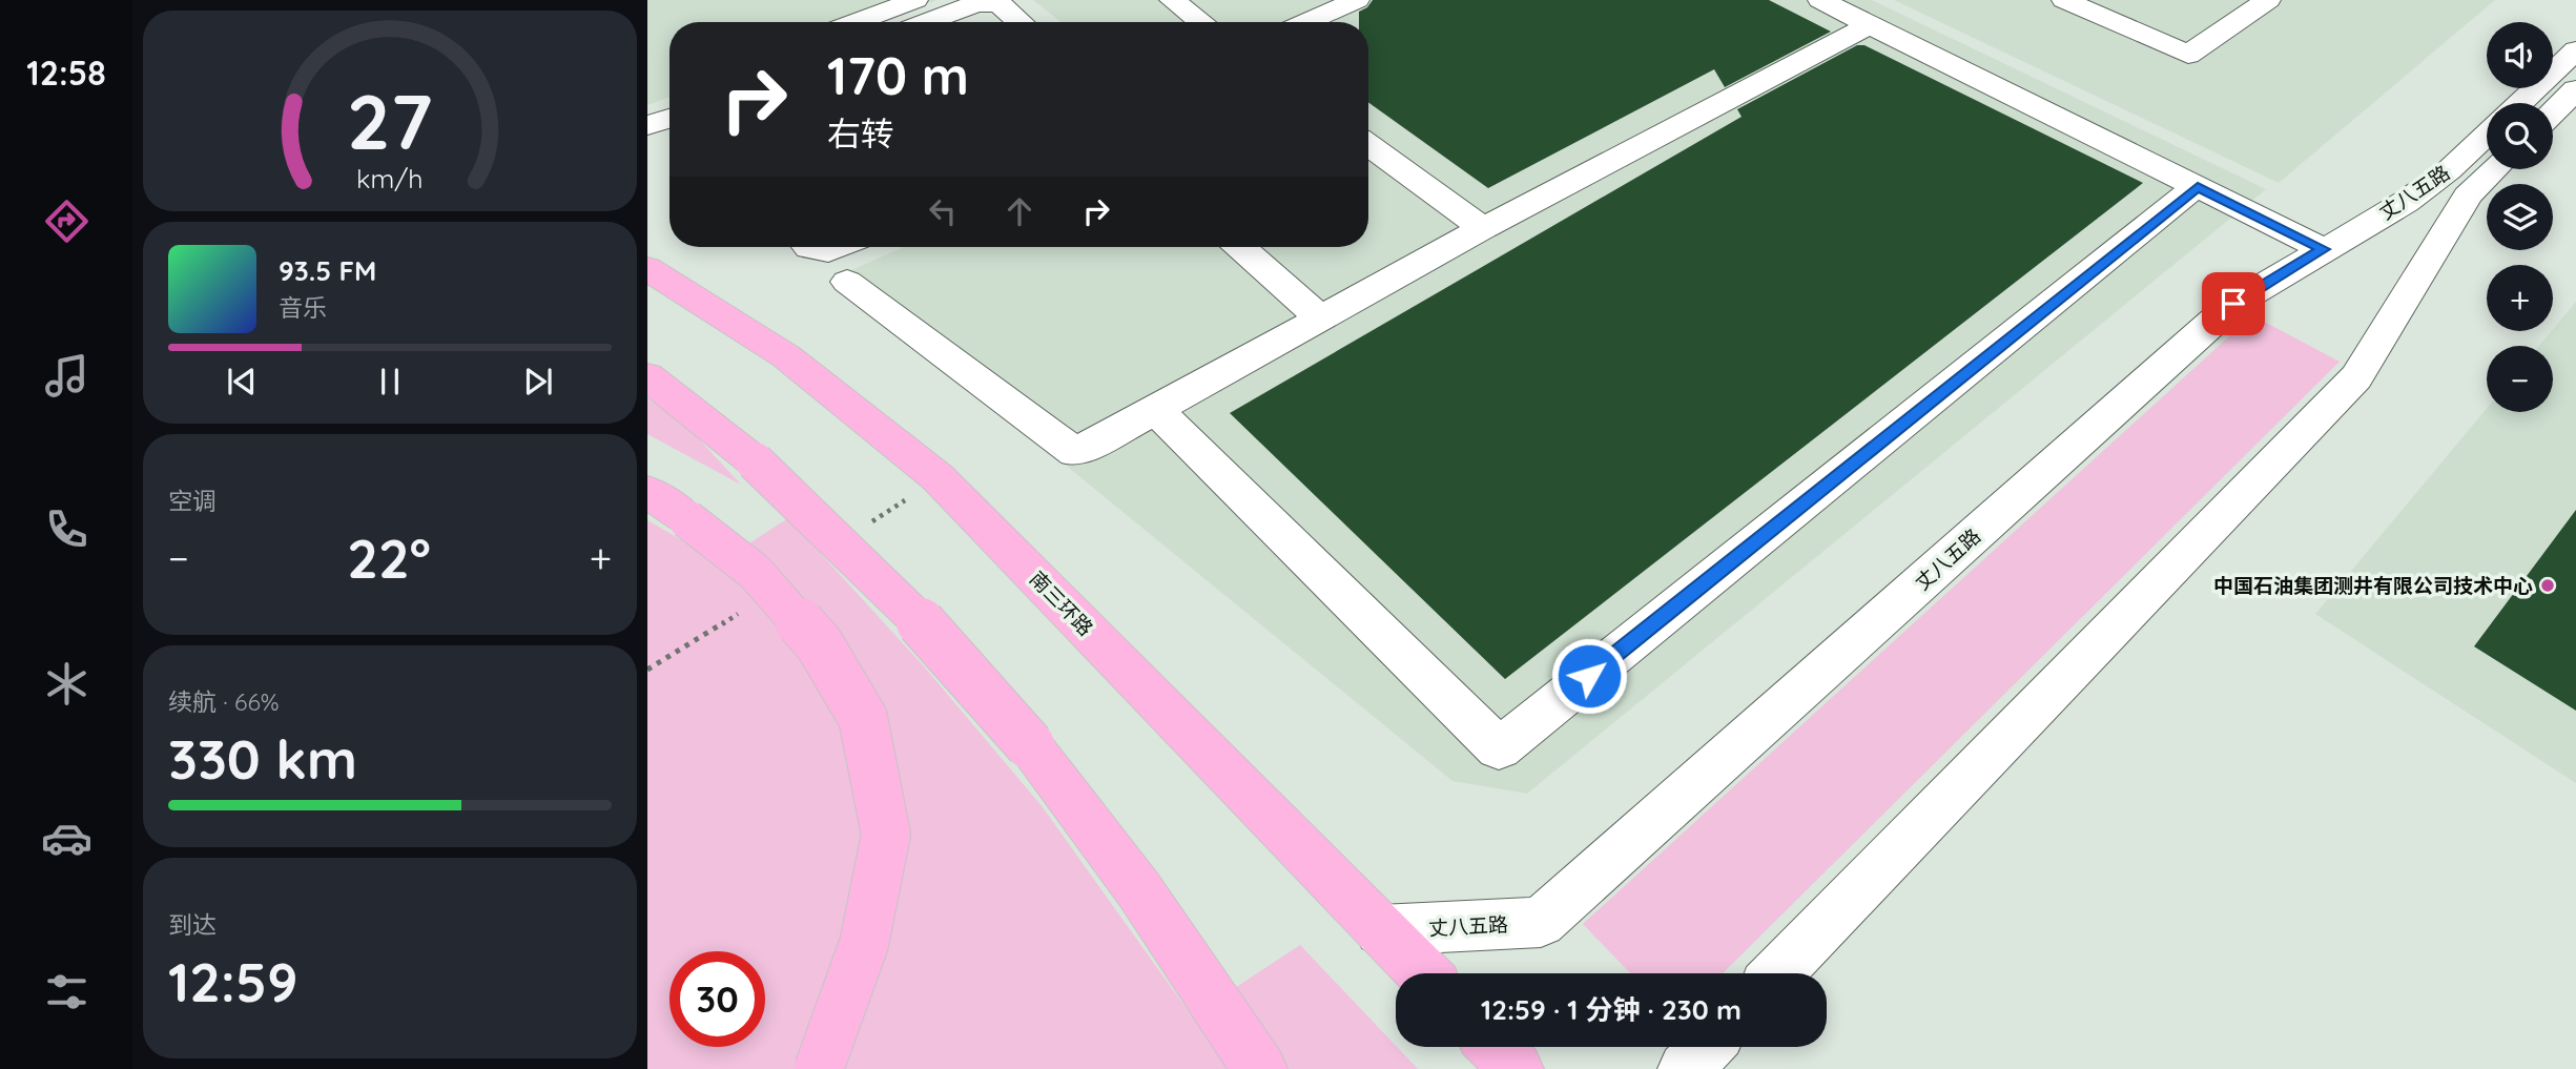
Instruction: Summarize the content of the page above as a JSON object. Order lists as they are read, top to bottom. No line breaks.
{"streets":{"highway":["南三环路"],"street":["丈八五路"]},"crossings":[["丈八五路","南三环路"]],"places":["中国石油集团测井有限公司技术中心"],"page":{"tabs":"12:58","map_buttons":["+","−"],"turn":["170 m","右转"],"song":["93.5 FM","音乐"],"tile":["空调",["续航 · 66%","330 km"],["到达","12:59"]],"heat":["−","22°","+"],"limit":"30","trip":"12:59 · 1 分钟 · 230 m","gauge":["27","km/h"]}}
